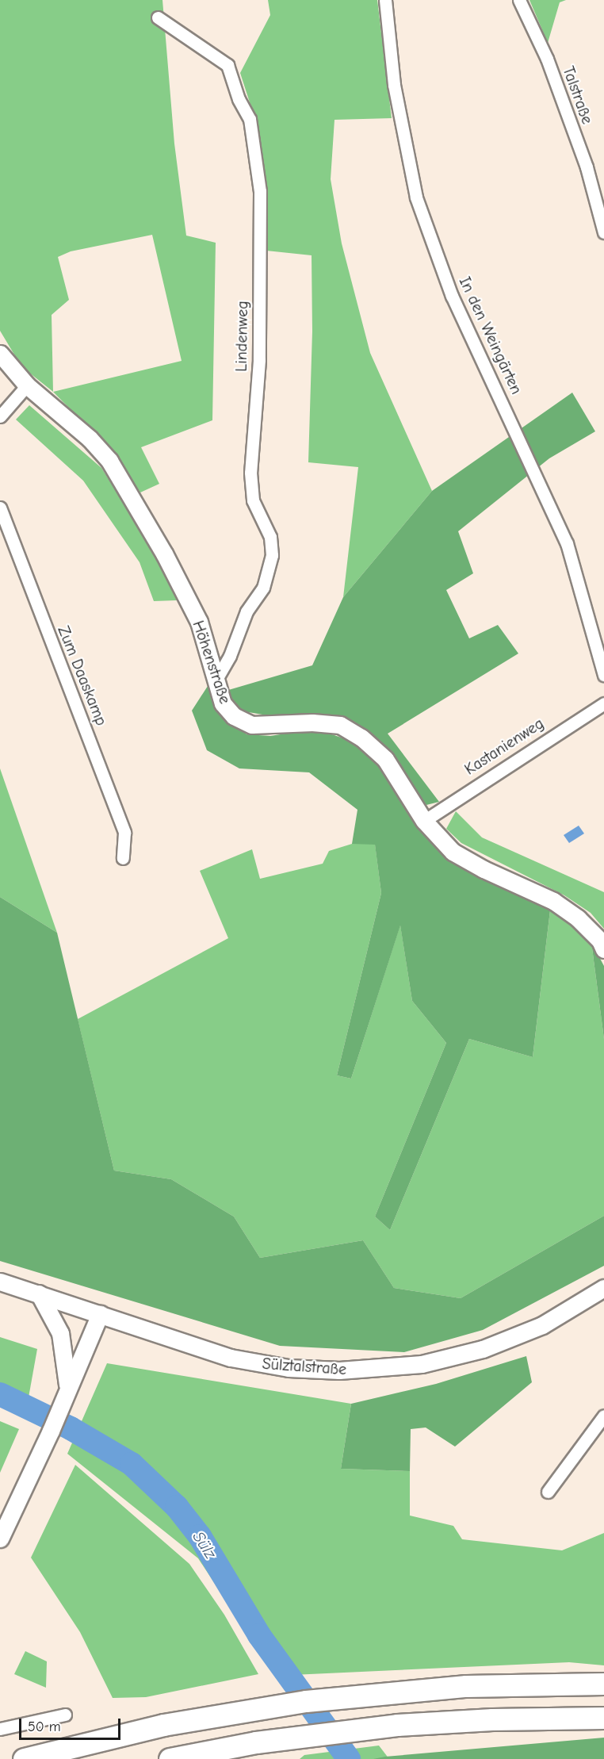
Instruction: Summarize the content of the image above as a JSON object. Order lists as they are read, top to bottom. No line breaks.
{"streets":{"main road":["Höhenstraße","Sülztalstraße"],"street":["Talstraße","In den Weingärten","Lindenweg","Zum Daaskamp","Kastanienweg"]},"crossings":[["Lindenweg","Höhenstraße"],["Höhenstraße","Kastanienweg"]],"water":["Sülz"],"scale_bar":"50 m"}
